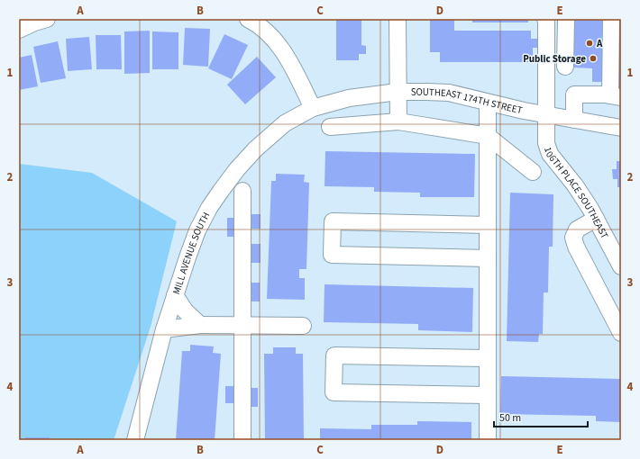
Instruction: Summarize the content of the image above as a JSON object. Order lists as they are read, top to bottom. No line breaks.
{"streets":{"street":["SOUTHEAST 174TH STREET","106TH PLACE SOUTHEAST","MILL AVENUE SOUTH"]},"crossings":[["SOUTHEAST 174TH STREET","106TH PLACE SOUTHEAST"],["SOUTHEAST 174TH STREET","MILL AVENUE SOUTH"]],"places":["A","Public Storage"],"scale_bar":"50 m","grid":{"columns":["A","B","C","D","E"],"rows":["1","2","3","4"]}}
